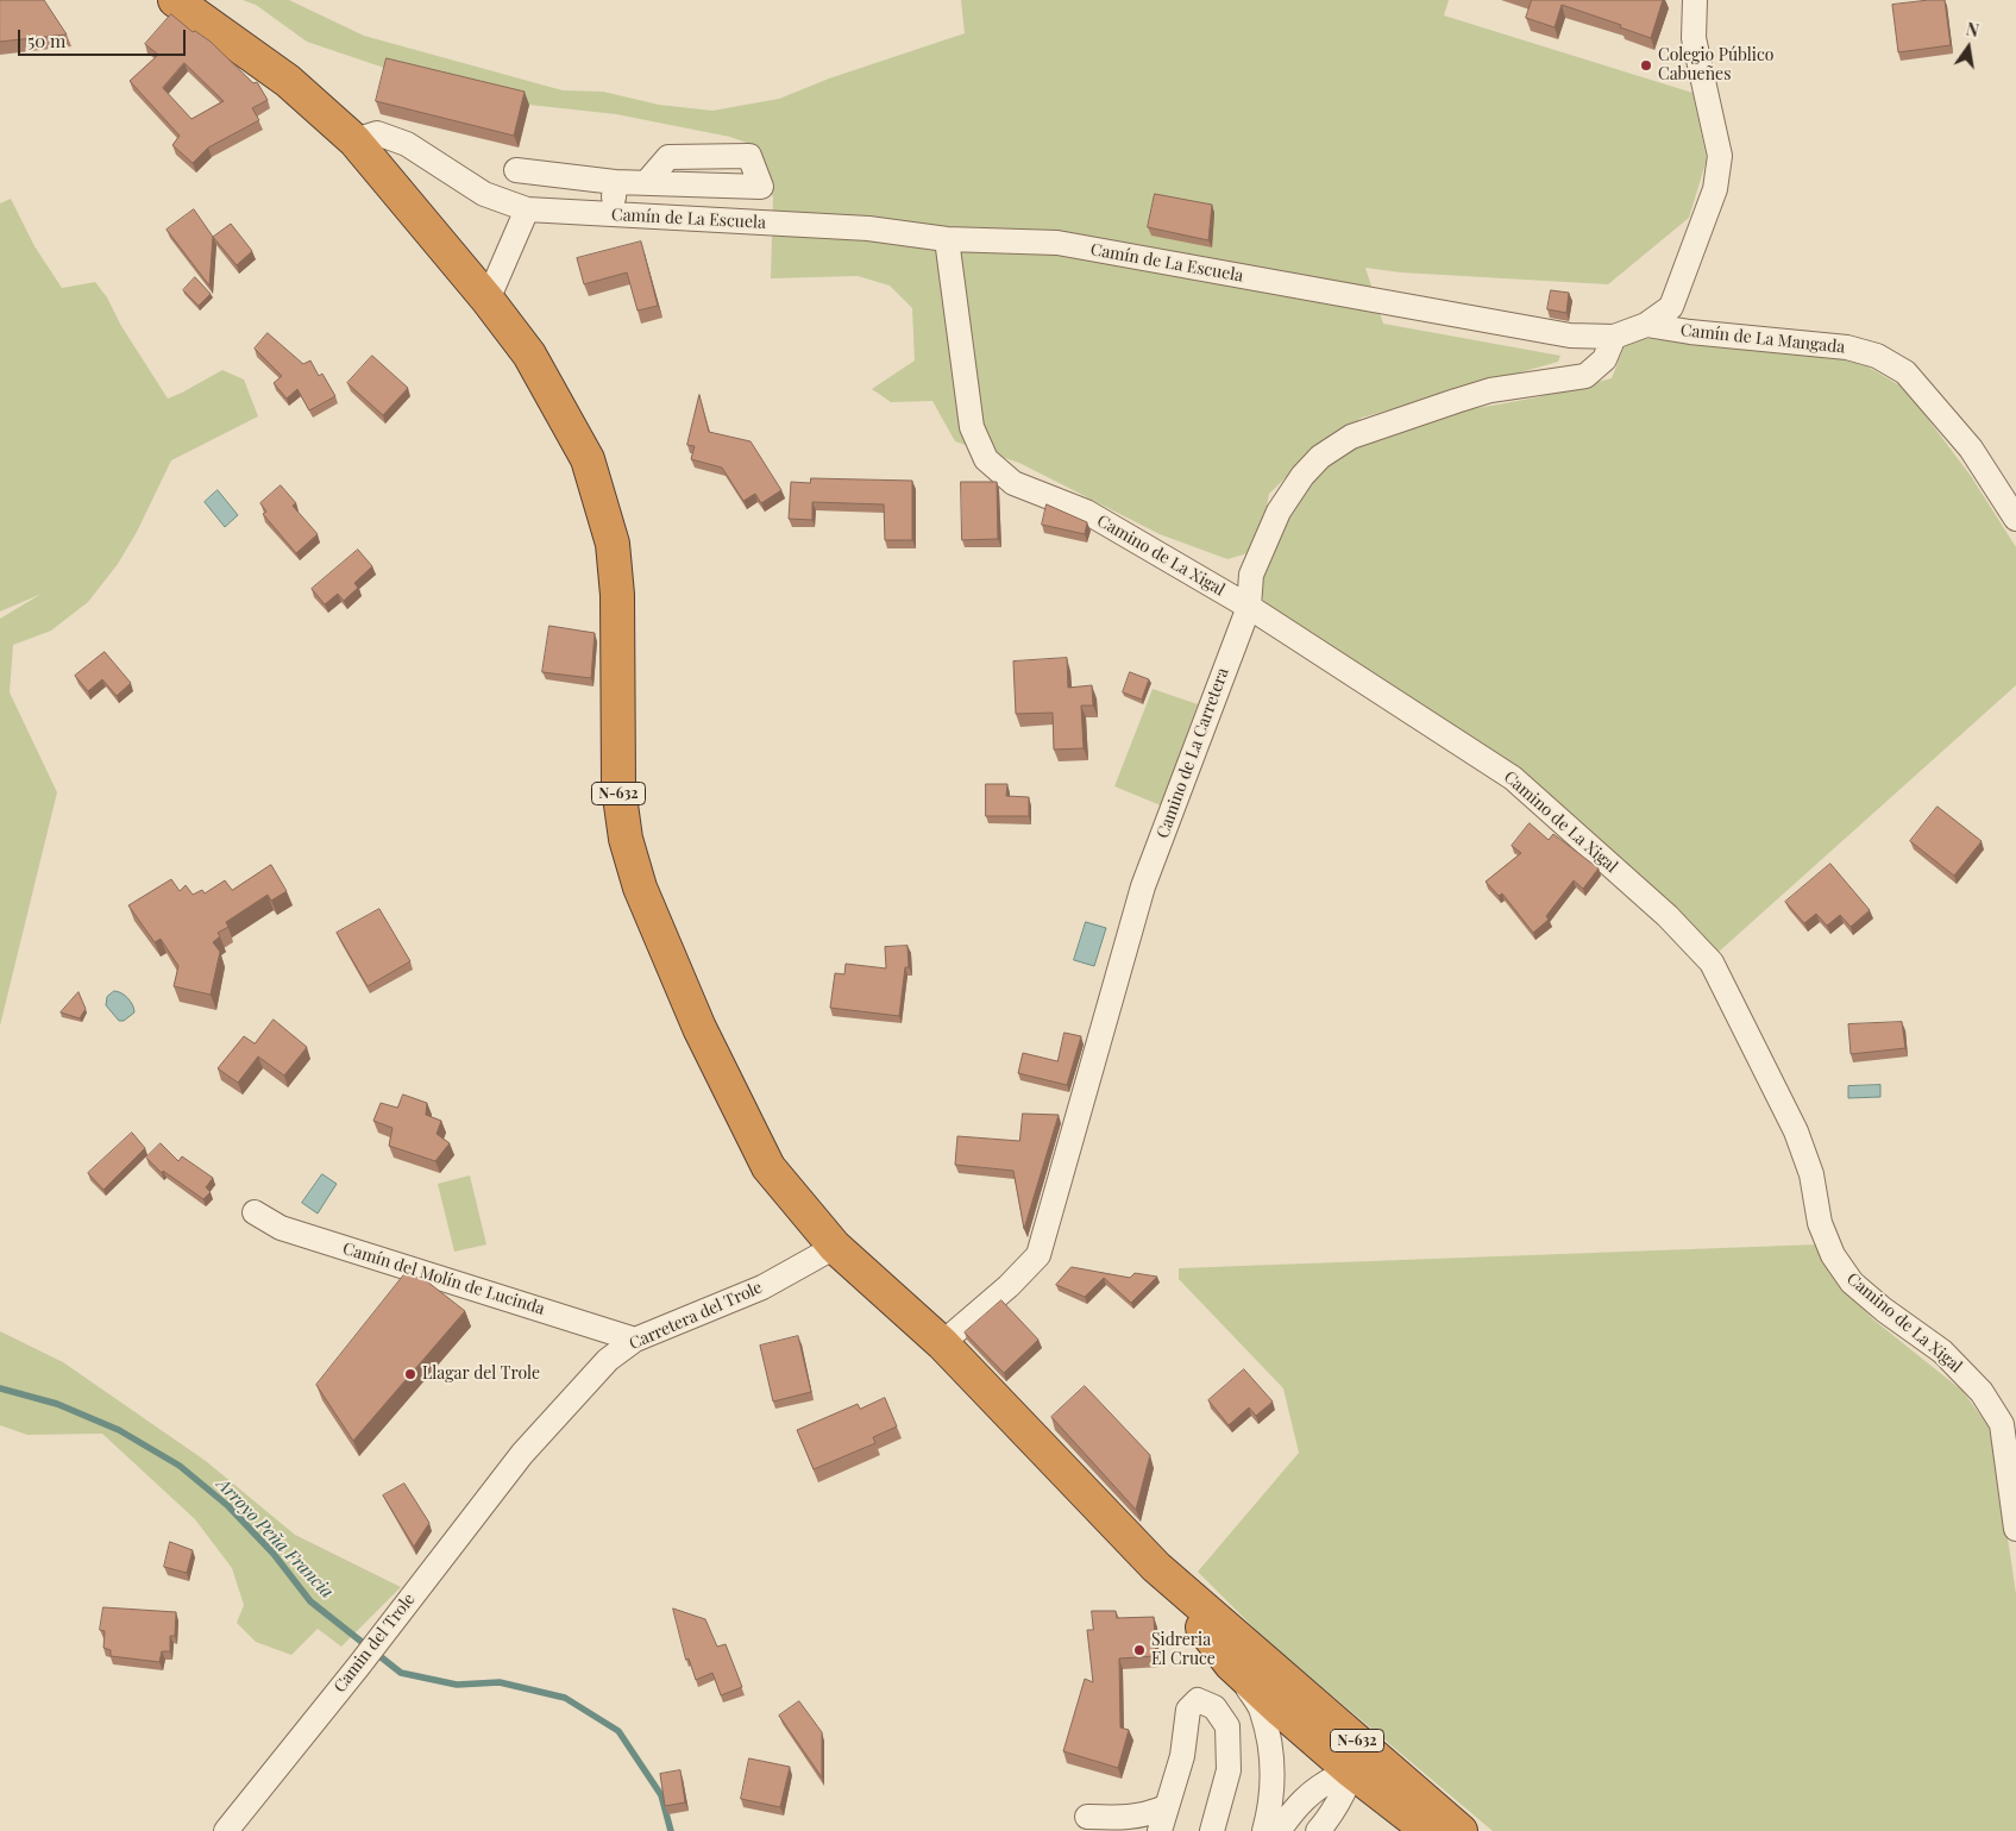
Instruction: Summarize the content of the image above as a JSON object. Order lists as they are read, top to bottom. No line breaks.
{"streets":{"highway":["N-632"],"street":["Camín de La Escuela","Camín de La Mangada","Camino de La Xigal","Camino de La Carretera","Camín del Molín de Lucinda","Carretera del Trole","Camin del Trole"]},"crossings":[["Camín de La Escuela","Camín de La Mangada"],["Camín de La Escuela","Camino de La Xigal"],["Camín de La Escuela","Camino de La Carretera"],["Camín de La Escuela","N-632"],["Camino de La Xigal","Camino de La Carretera"],["Camino de La Carretera","N-632"],["N-632","Carretera del Trole"],["Camín del Molín de Lucinda","Carretera del Trole"],["Carretera del Trole","Camin del Trole"]],"water":["Arroyo Peña Francia"],"places":["Colegio Público Cabueñes","Llagar del Trole","Sidreria El Cruce"],"scale_bar":"50 m","north":"top"}
